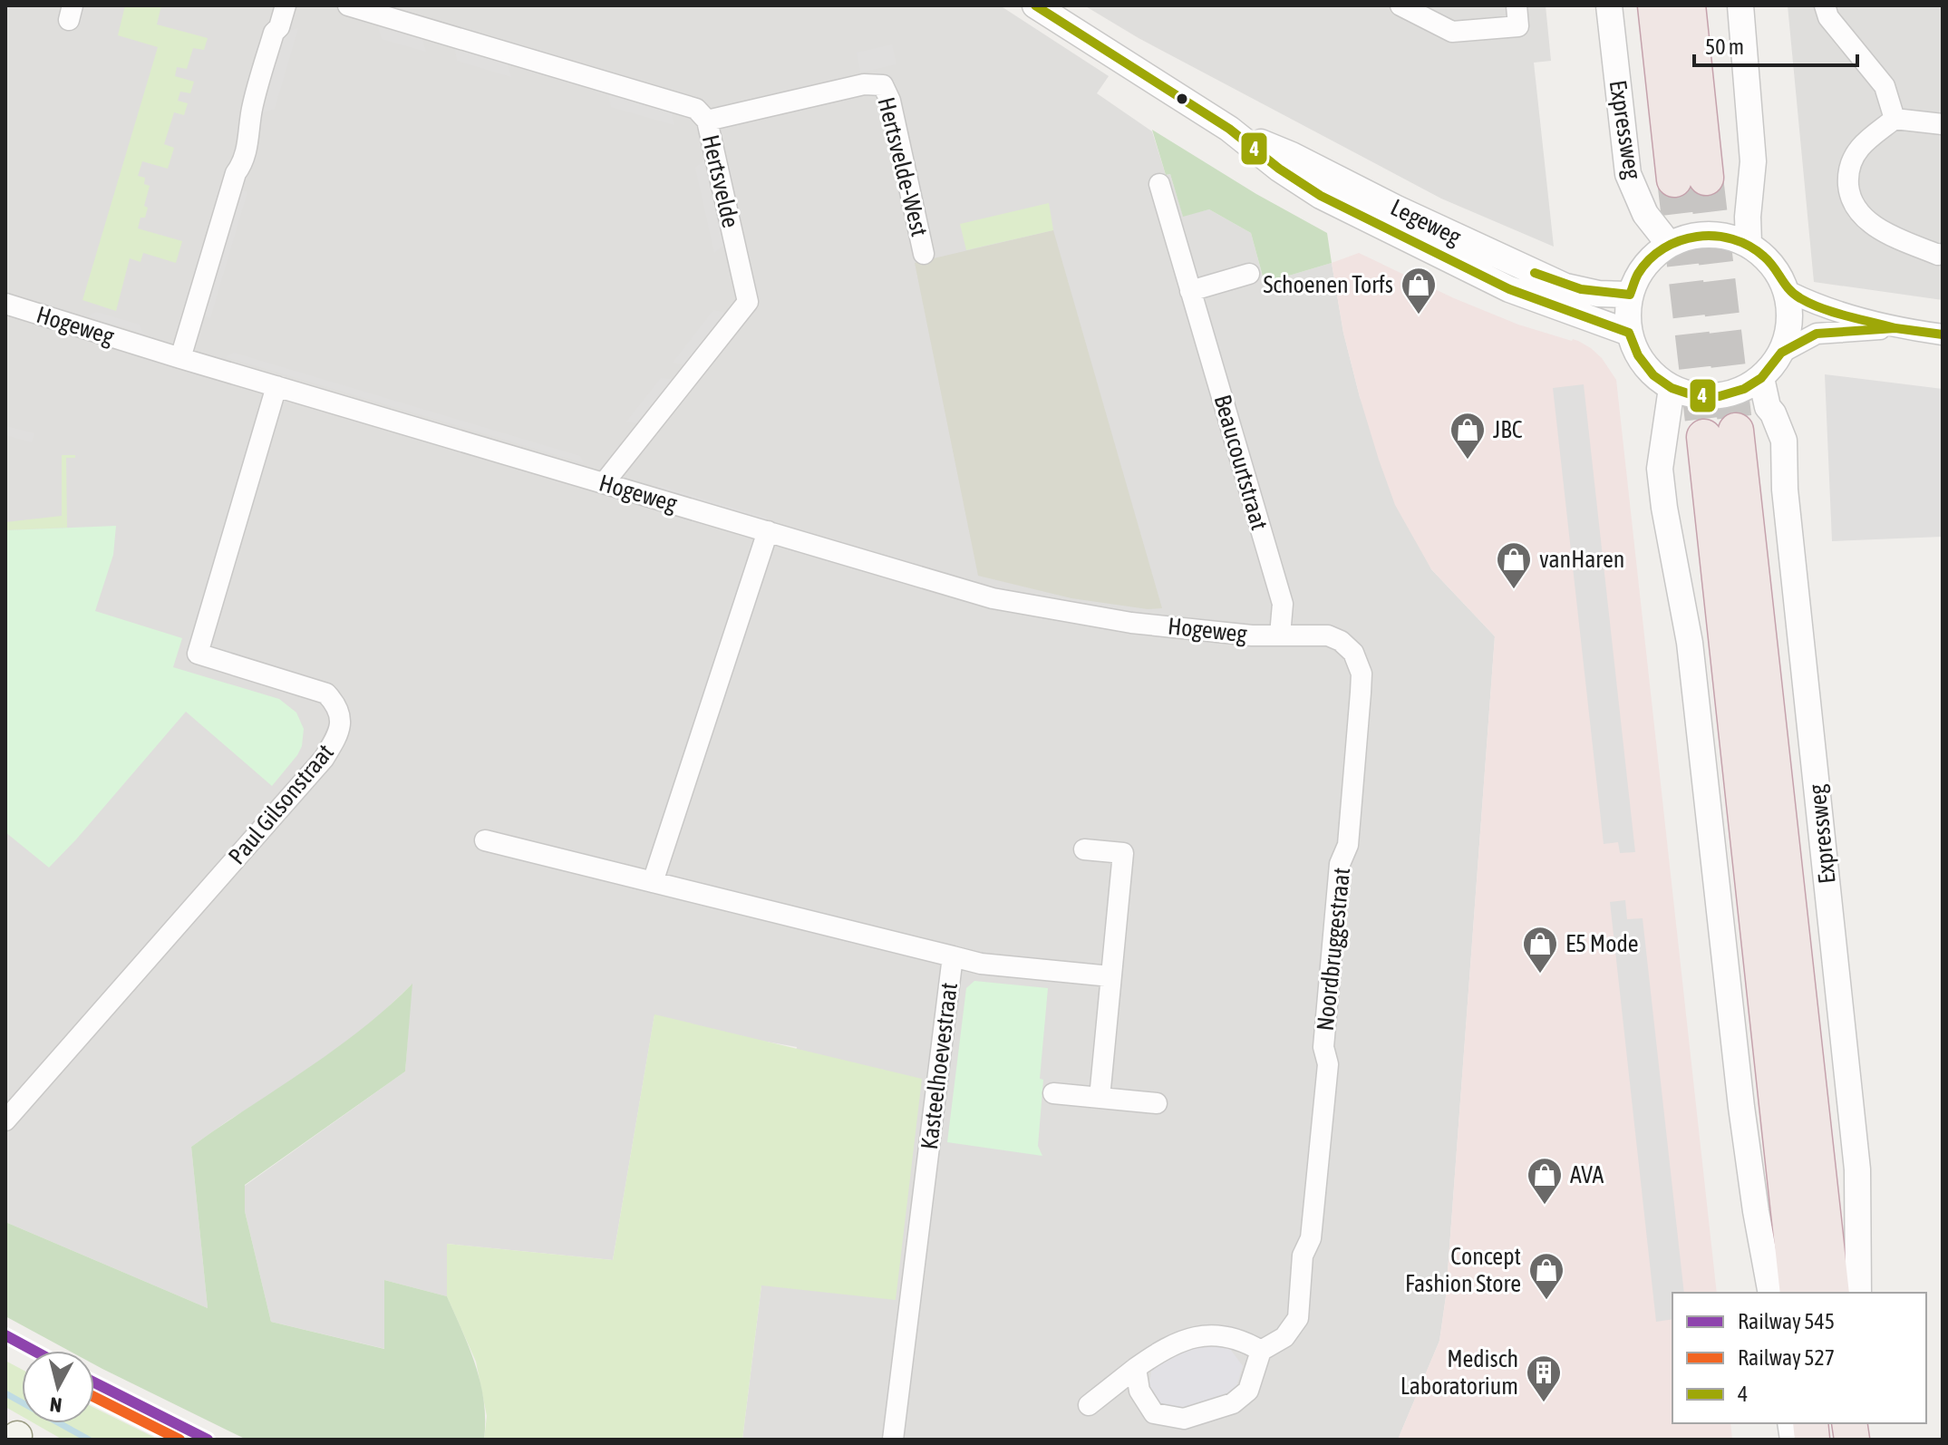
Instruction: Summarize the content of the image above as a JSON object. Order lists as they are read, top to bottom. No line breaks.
{"streets":{"highway":["Expressweg"],"street":["Hertsvelde-West","Hertsvelde","Legeweg","Hogeweg","Beaucourtstraat","Paul Gilsonstraat","Noordbruggestraat","Kasteelhoevestraat"]},"crossings":[["Expressweg","Legeweg"],["Hertsvelde-West","Hertsvelde"],["Hertsvelde","Hogeweg"],["Hogeweg","Beaucourtstraat"],["Hogeweg","Paul Gilsonstraat"],["Hogeweg","Noordbruggestraat"],["Beaucourtstraat","Noordbruggestraat"]],"places":{"shop":["Schoenen Torfs","JBC","vanHaren","E5 Mode","AVA","Concept Fashion Store"],"building":["Medisch Laboratorium"]},"lines":["transit line 4","rail line 545","rail line 527"],"legend":["Railway 545","Railway 527","4"],"scale_bar":"50 m","north":"bottom"}
